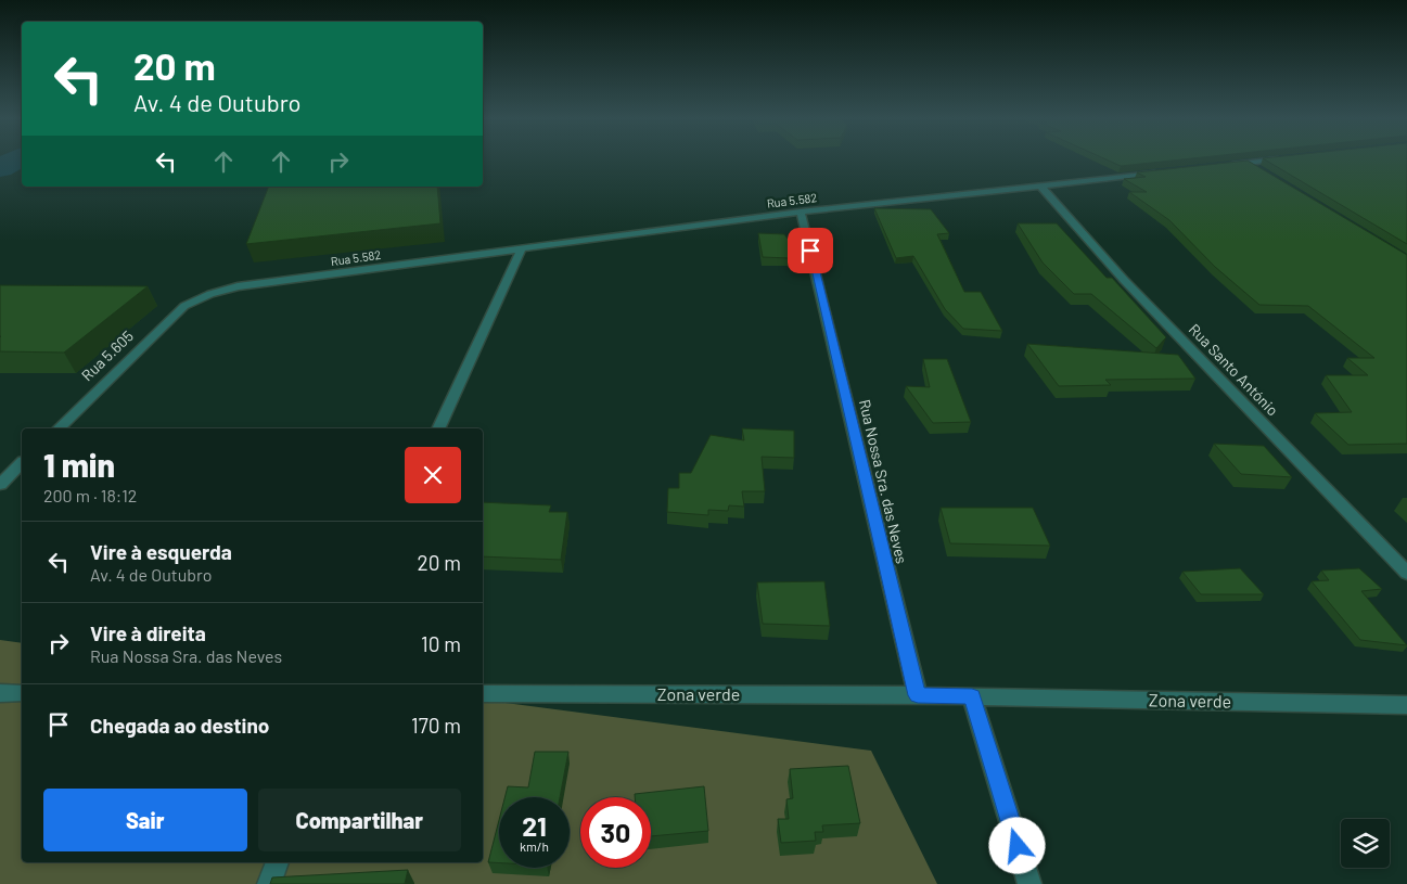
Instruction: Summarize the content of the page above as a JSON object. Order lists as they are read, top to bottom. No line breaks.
{"streets":{"street":["Rua 5.582","Rua 5.605","Rua Santo António","Rua Nossa Sra. das Neves","Zona verde"]},"crossings":[["Rua 5.582","Rua 5.605"],["Rua 5.582","Rua Santo António"],["Rua 5.582","Rua Nossa Sra. das Neves"],["Rua Nossa Sra. das Neves","Zona verde"]],"page":{"turn":["20 m","Av. 4 de Outubro"],"heading":["1 min","200 m · 18:12"],"list":[{"name":"Vire à esquerda","note":"Av. 4 de Outubro","value":"20 m"},{"name":"Vire à direita","note":"Rua Nossa Sra. das Neves","value":"10 m"},{"name":"Chegada ao destino","value":"170 m"}],"buttons":["Sair","Compartilhar"],"speed":"21 km/h","limit":"30"}}
